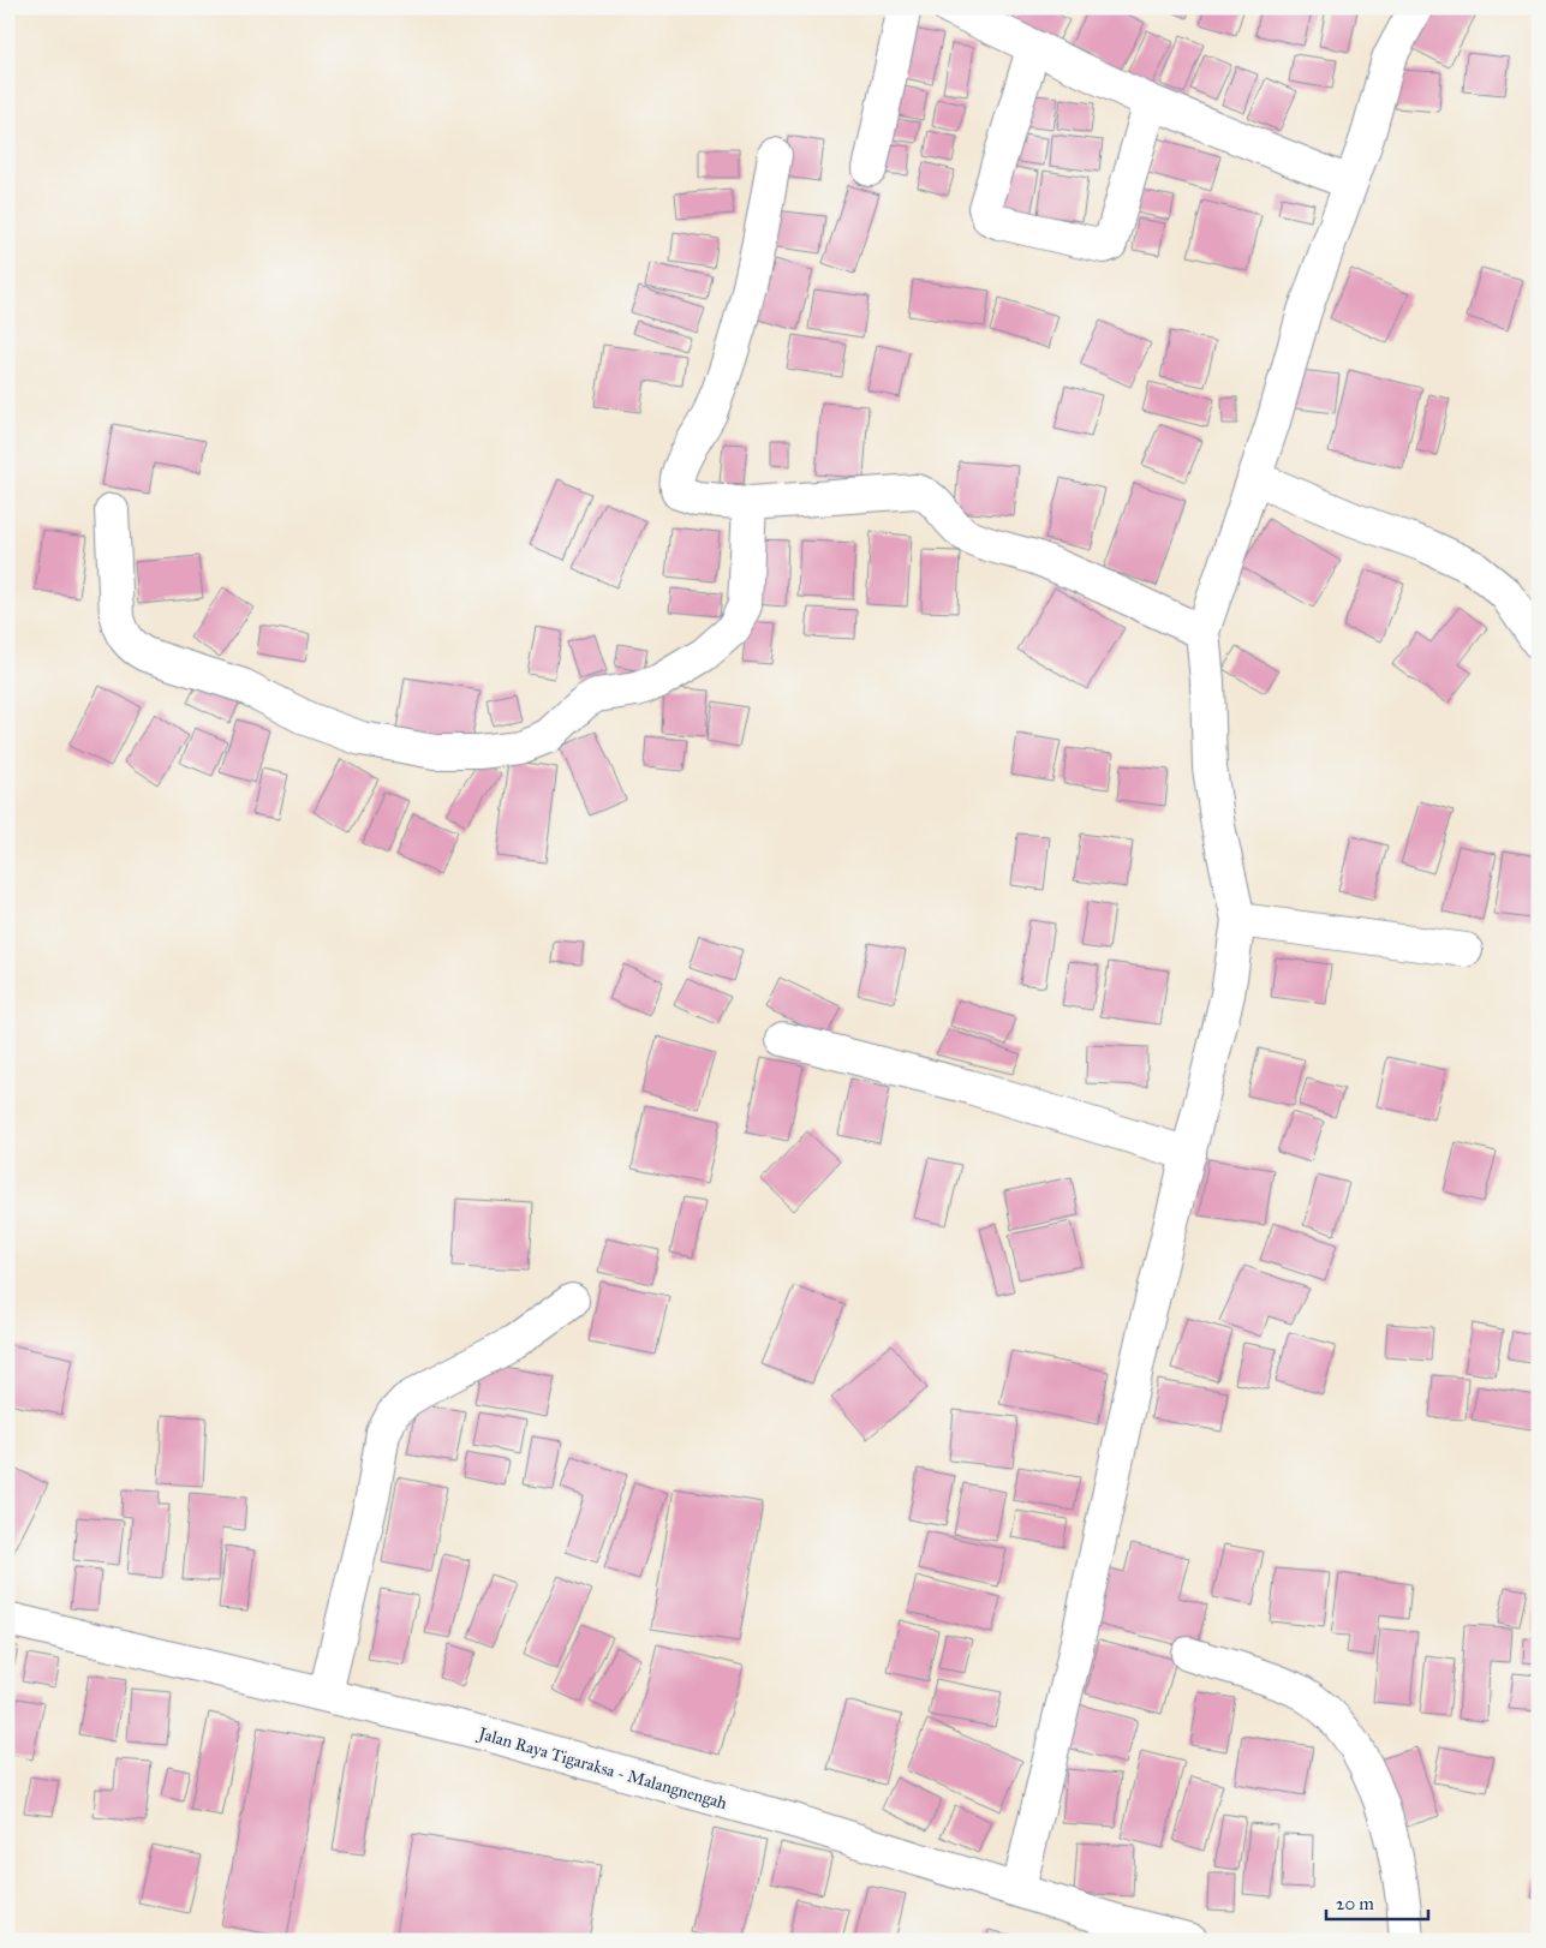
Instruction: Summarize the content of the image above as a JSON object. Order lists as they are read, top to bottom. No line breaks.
{"streets":{"street":["Jalan Raya Tigaraksa - Malangnengah"]},"scale_bar":"20 m"}
